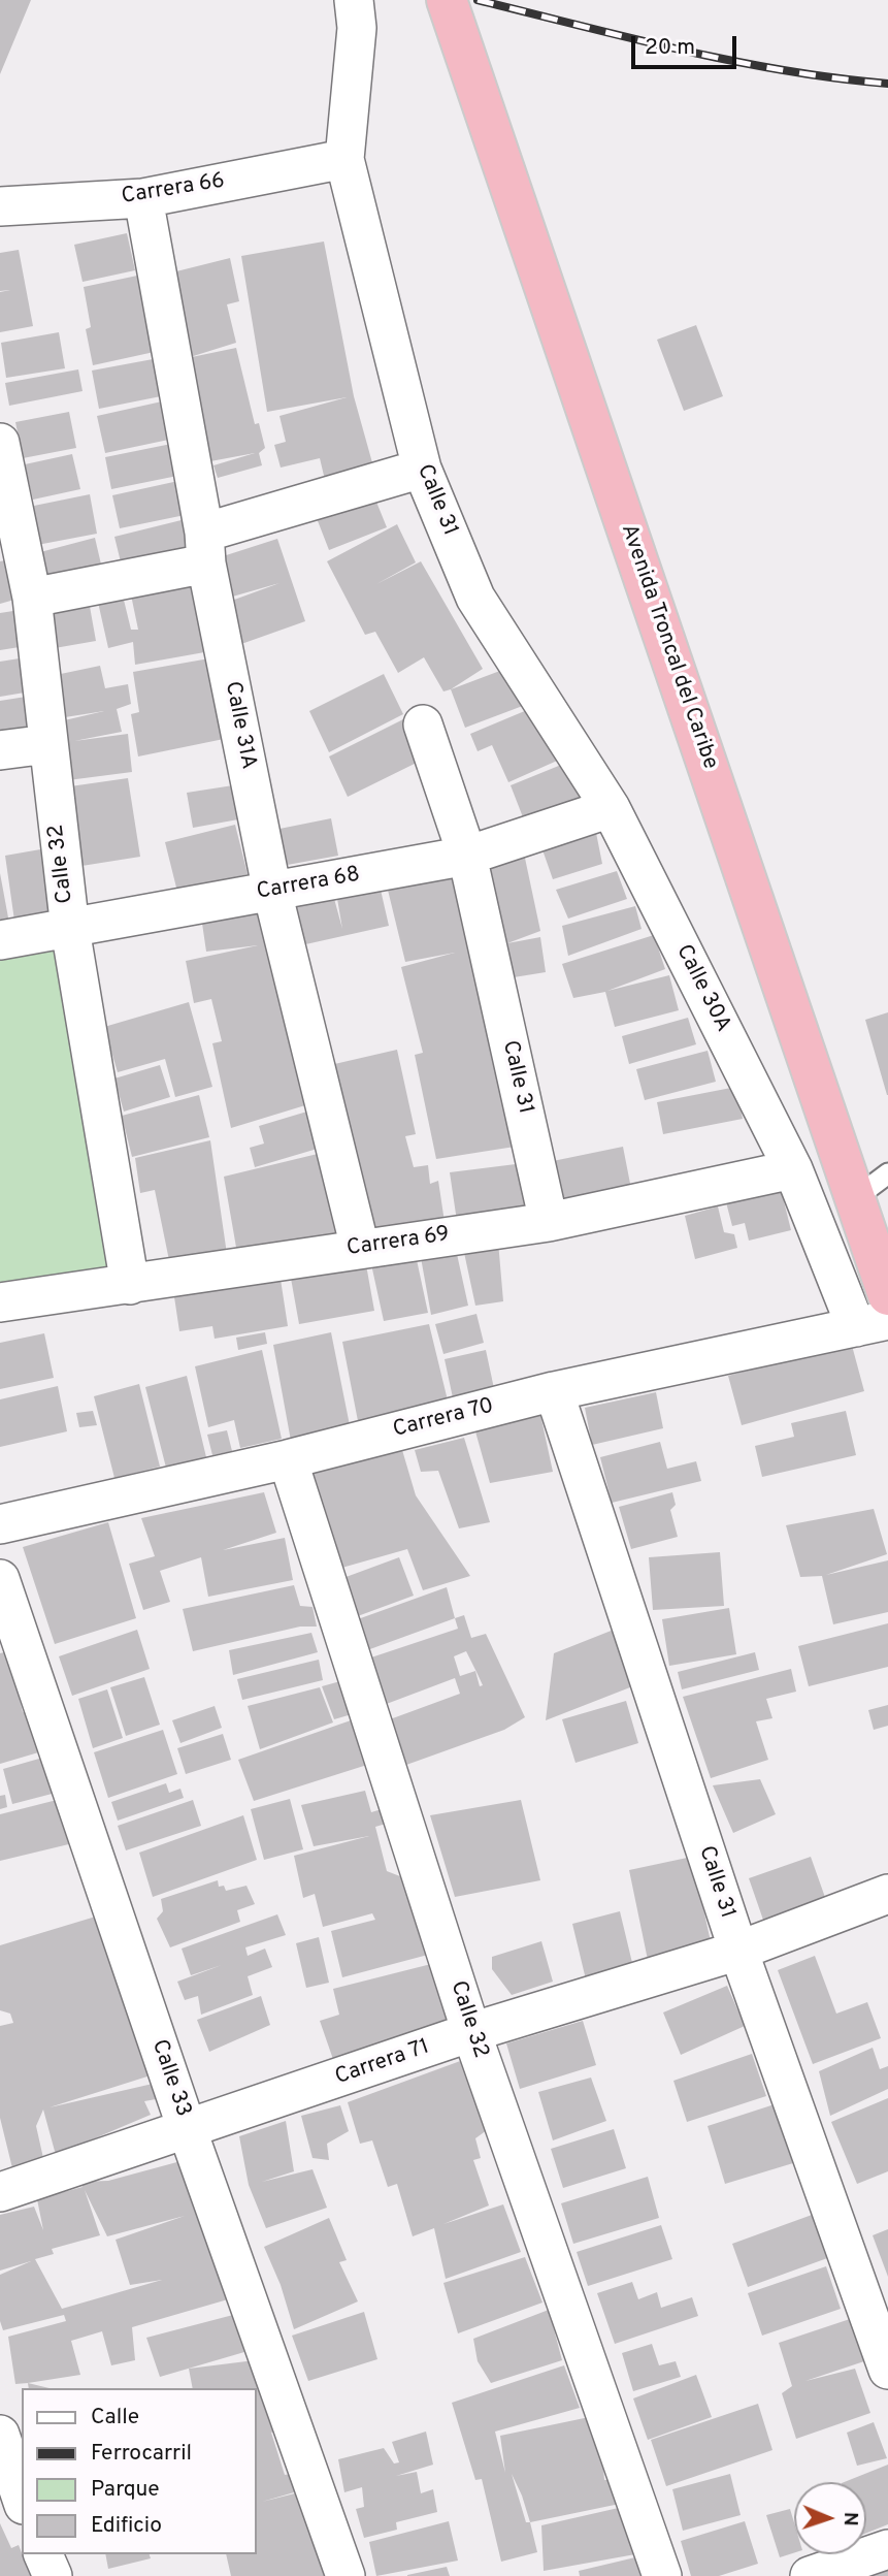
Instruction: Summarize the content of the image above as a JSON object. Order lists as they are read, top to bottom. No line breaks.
{"streets":{"highway":["Avenida Troncal del Caribe"],"street":["Carrera 66","Calle 31","Calle 31A","Calle 32","Carrera 68","Calle 30A","Carrera 69","Carrera 70","Carrera 71","Calle 33"]},"crossings":[["Carrera 66","Calle 31"],["Carrera 66","Calle 31A"],["Calle 31","Carrera 68"],["Calle 31","Calle 30A"],["Calle 31","Carrera 69"],["Calle 31","Carrera 70"],["Calle 31","Carrera 71"],["Calle 31A","Carrera 68"],["Calle 31A","Carrera 69"],["Calle 32","Carrera 68"],["Calle 32","Carrera 69"],["Calle 32","Carrera 70"],["Calle 32","Carrera 71"],["Carrera 68","Calle 30A"],["Calle 30A","Carrera 69"],["Calle 30A","Carrera 70"],["Carrera 71","Calle 33"]],"legend":["Calle","Ferrocarril","Parque","Edificio"],"scale_bar":"20 m","north":"right"}
